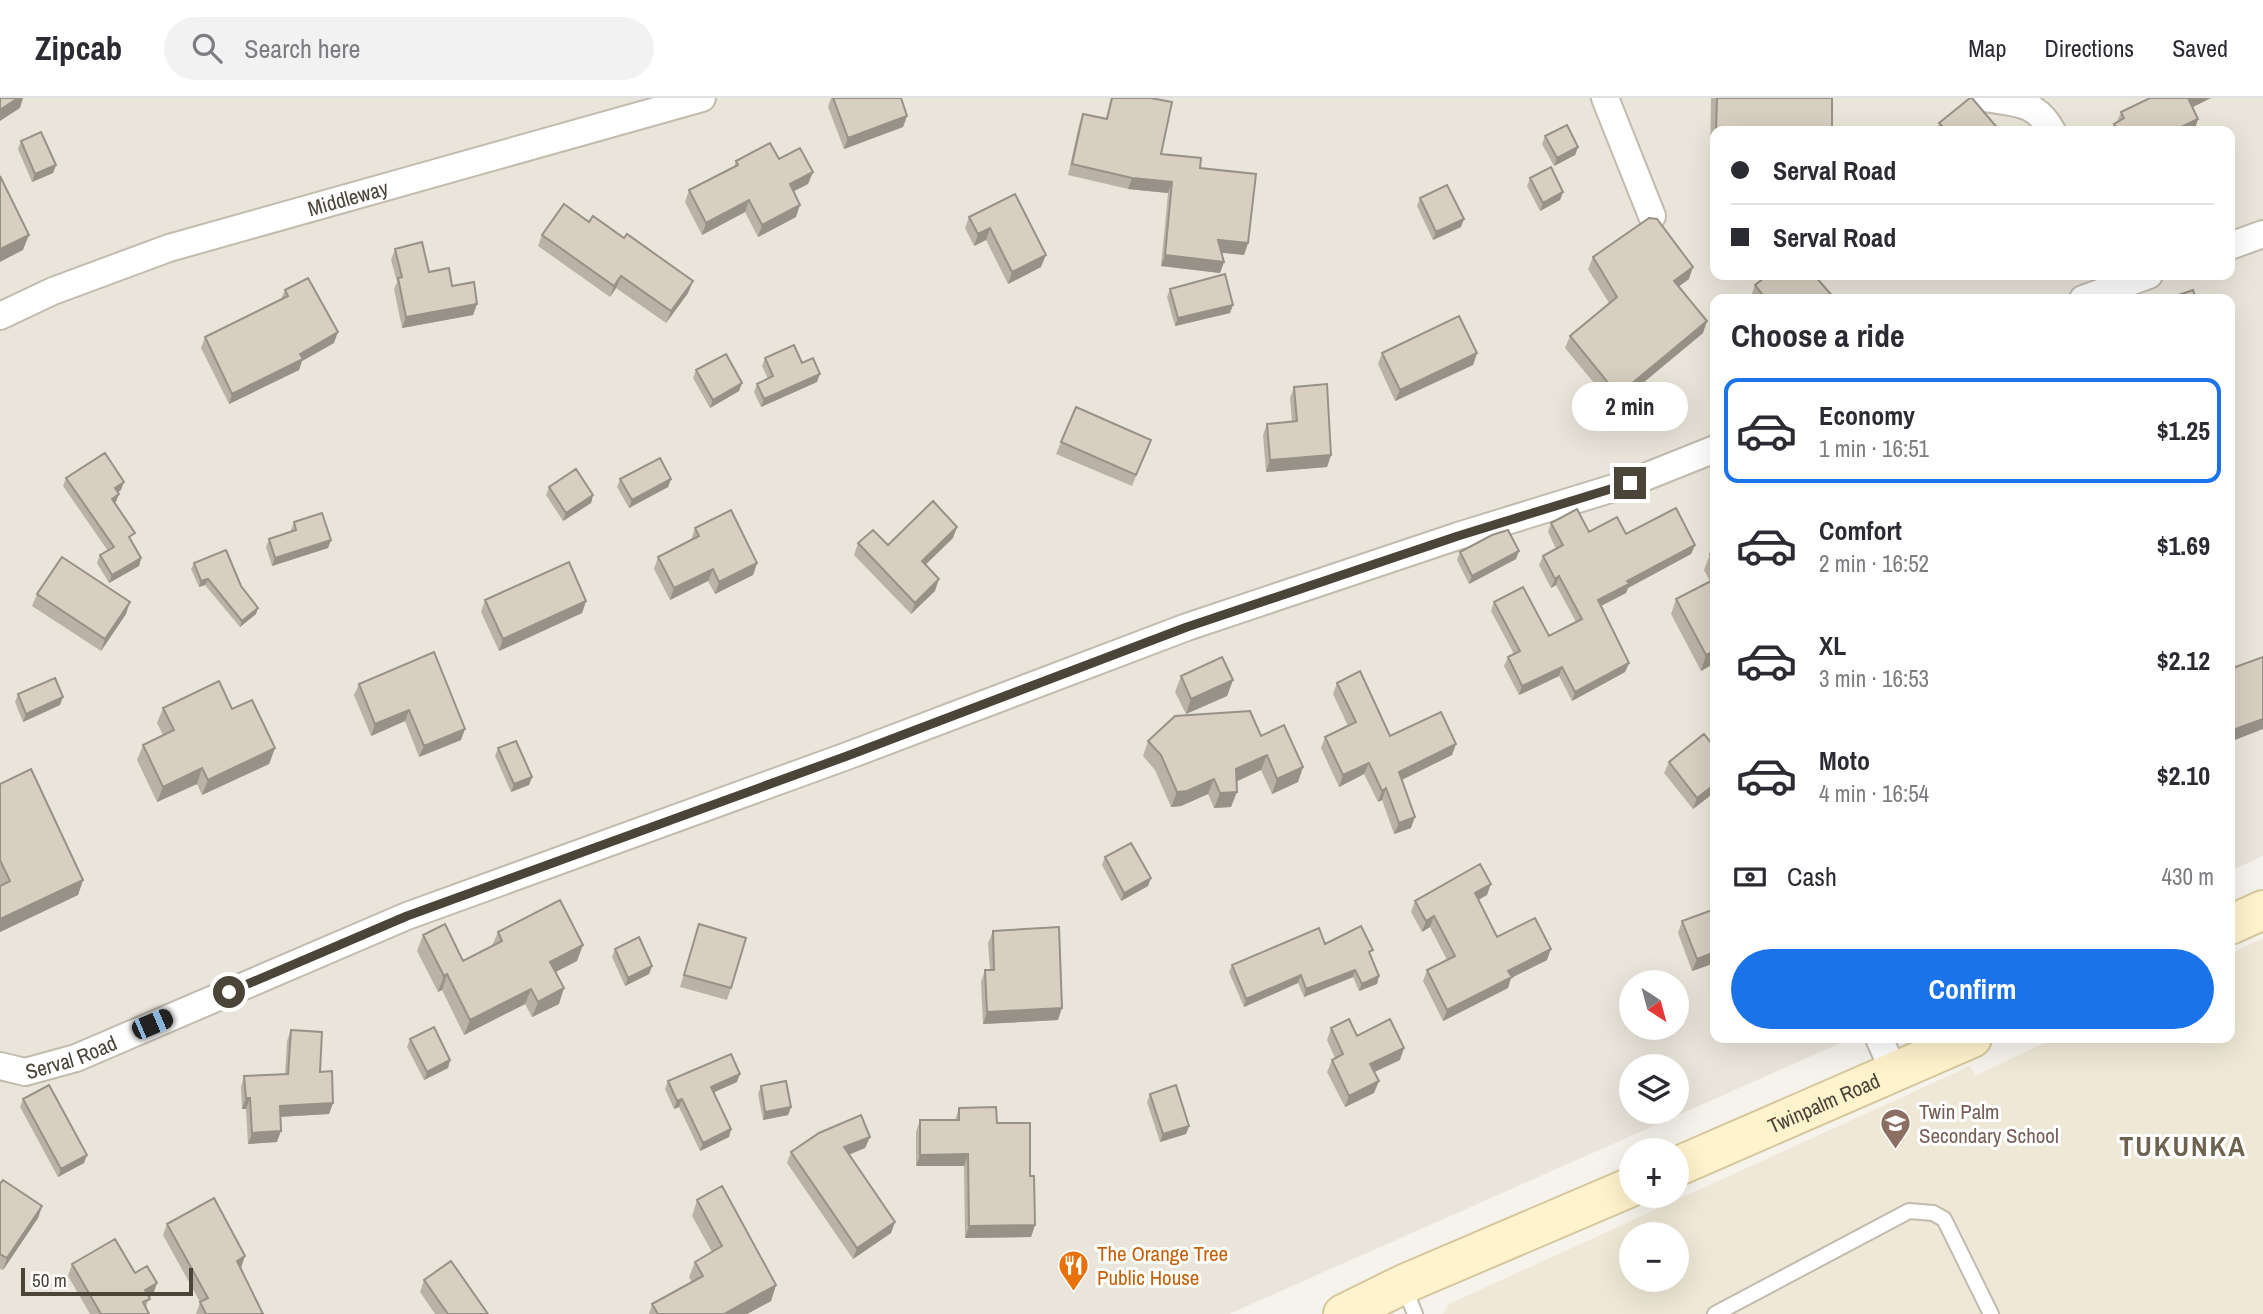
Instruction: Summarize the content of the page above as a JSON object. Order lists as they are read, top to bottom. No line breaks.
{"streets":{"main road":["Twinpalm Road"],"street":["Middleway","Serval Road"]},"districts":["TUKUNKA"],"places":{"school or university":["Twin Palm Secondary School"],"restaurant":["The Orange Tree Public House"]},"scale_bar":"50 m","north":"bottom right","page":{"header":"Zipcab","search":"Search here","nav":["Map","Directions","Saved"],"banner":["Serval Road","Serval Road"],"heading":"Choose a ride","list":[{"name":"Economy","note":"1 min · 16:51","value":"$1.25"},{"name":"Comfort","note":"2 min · 16:52","value":"$1.69"},{"name":"XL","note":"3 min · 16:53","value":"$2.12"},{"name":"Moto","note":"4 min · 16:54","value":"$2.10"}],"bubble":"2 min","pay":["Cash","430 m"],"buttons":"Confirm","map_buttons":["+","−"],"scale":"50 m"}}
